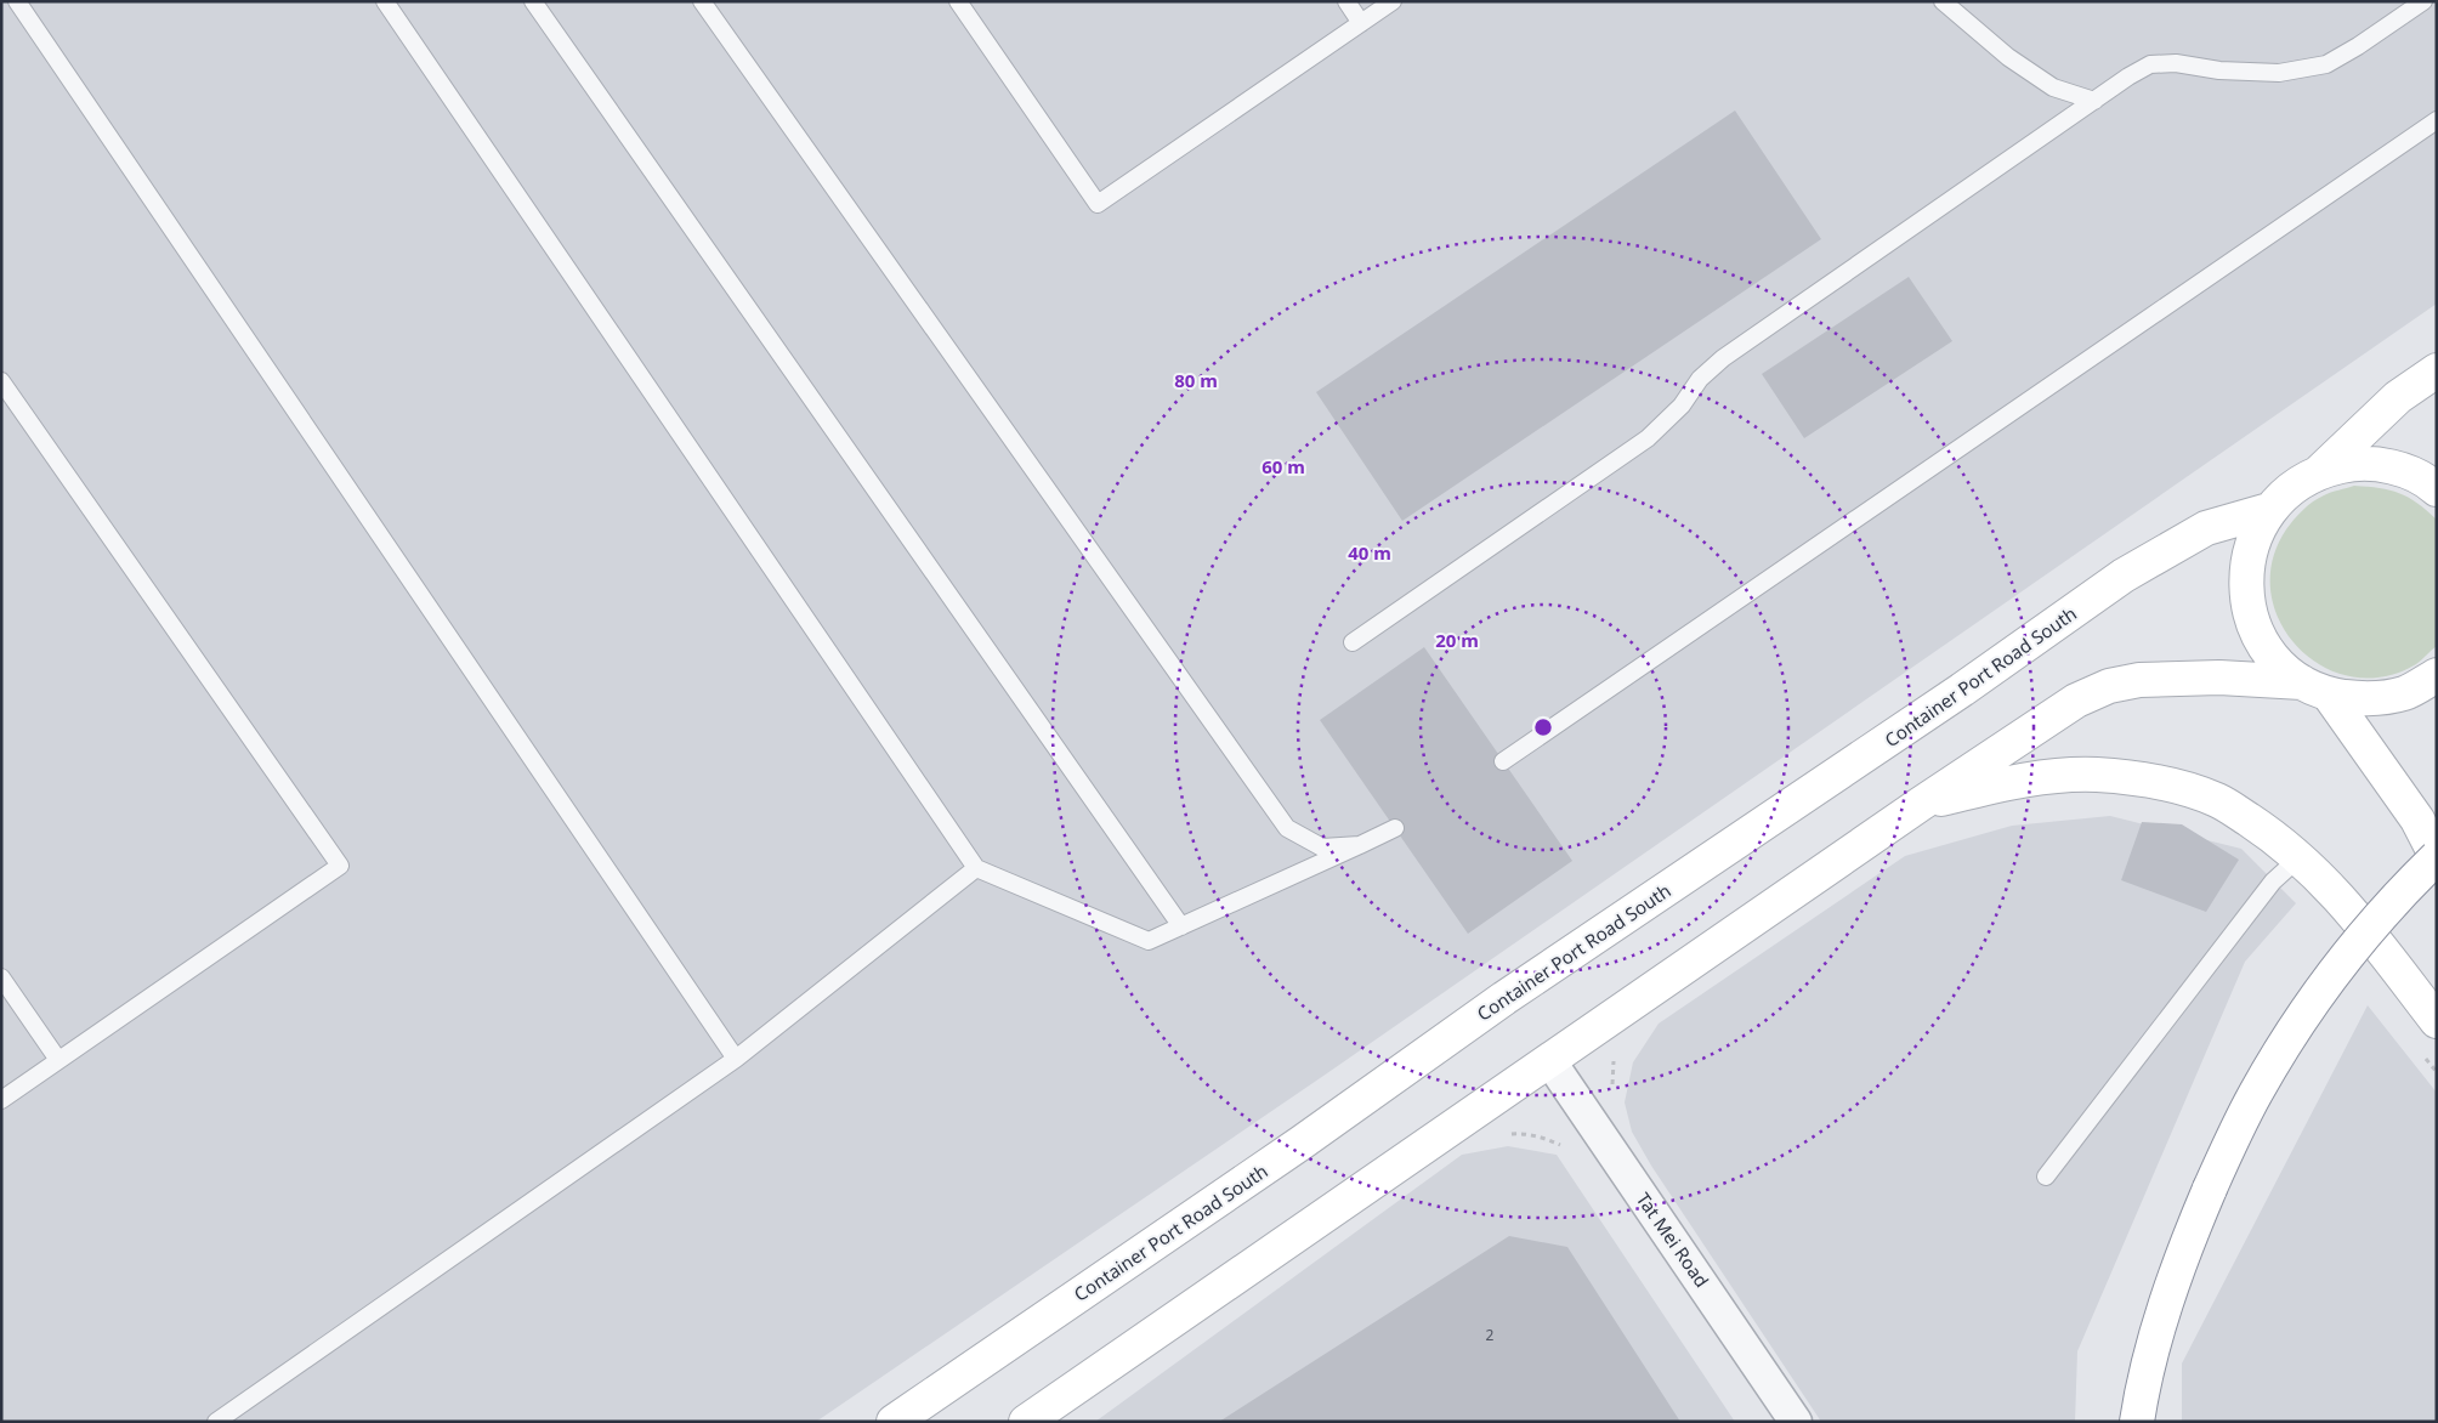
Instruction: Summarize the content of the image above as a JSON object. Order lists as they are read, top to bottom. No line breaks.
{"streets":{"main road":["Container Port Road South"],"street":["Tat Mei Road"]},"house_numbers":["2"],"rings":["80 m","60 m","40 m","20 m"]}
